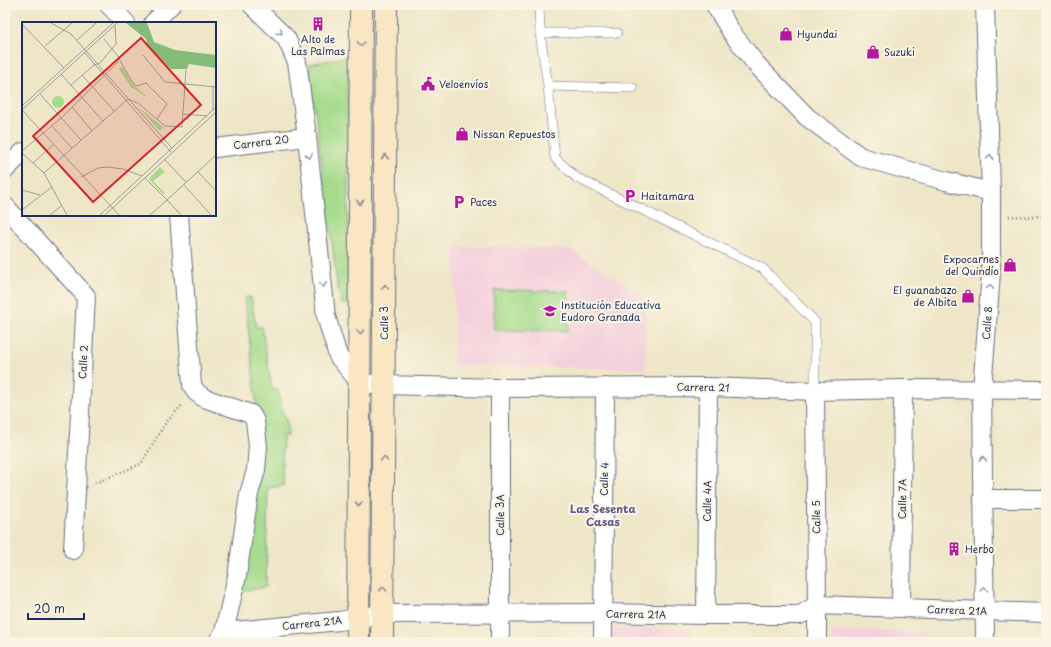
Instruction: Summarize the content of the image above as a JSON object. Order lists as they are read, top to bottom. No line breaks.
{"streets":{"street":["Carrera 20","Calle 3","Calle 8","Calle 2","Carrera 21","Calle 4","Calle 7A","Calle 4A","Calle 3A","Calle 5","Carrera 21A"]},"crossings":[["Calle 3","Carrera 21"],["Calle 3","Carrera 21A"],["Calle 8","Carrera 21"],["Calle 8","Carrera 21A"],["Carrera 21","Calle 4"],["Carrera 21","Calle 7A"],["Carrera 21","Calle 4A"],["Carrera 21","Calle 3A"],["Carrera 21","Calle 5"],["Calle 4","Carrera 21A"],["Calle 7A","Carrera 21A"],["Calle 4A","Carrera 21A"],["Calle 3A","Carrera 21A"],["Calle 5","Carrera 21A"]],"one_way":["Calle 8"],"districts":["Las Sesenta Casas"],"places":{"building":["Alto de Las Palmas","Herbo"],"shop":["Hyundai","Suzuki","Nissan Repuestos","Expocarnes del Quindío","El guanabazo de Albita"],"public building":["Veloenvíos"],"parking":["Haitamara","Paces"],"school or university":["Institución Educativa Eudoro Granada"]},"scale_bar":"20 m"}
